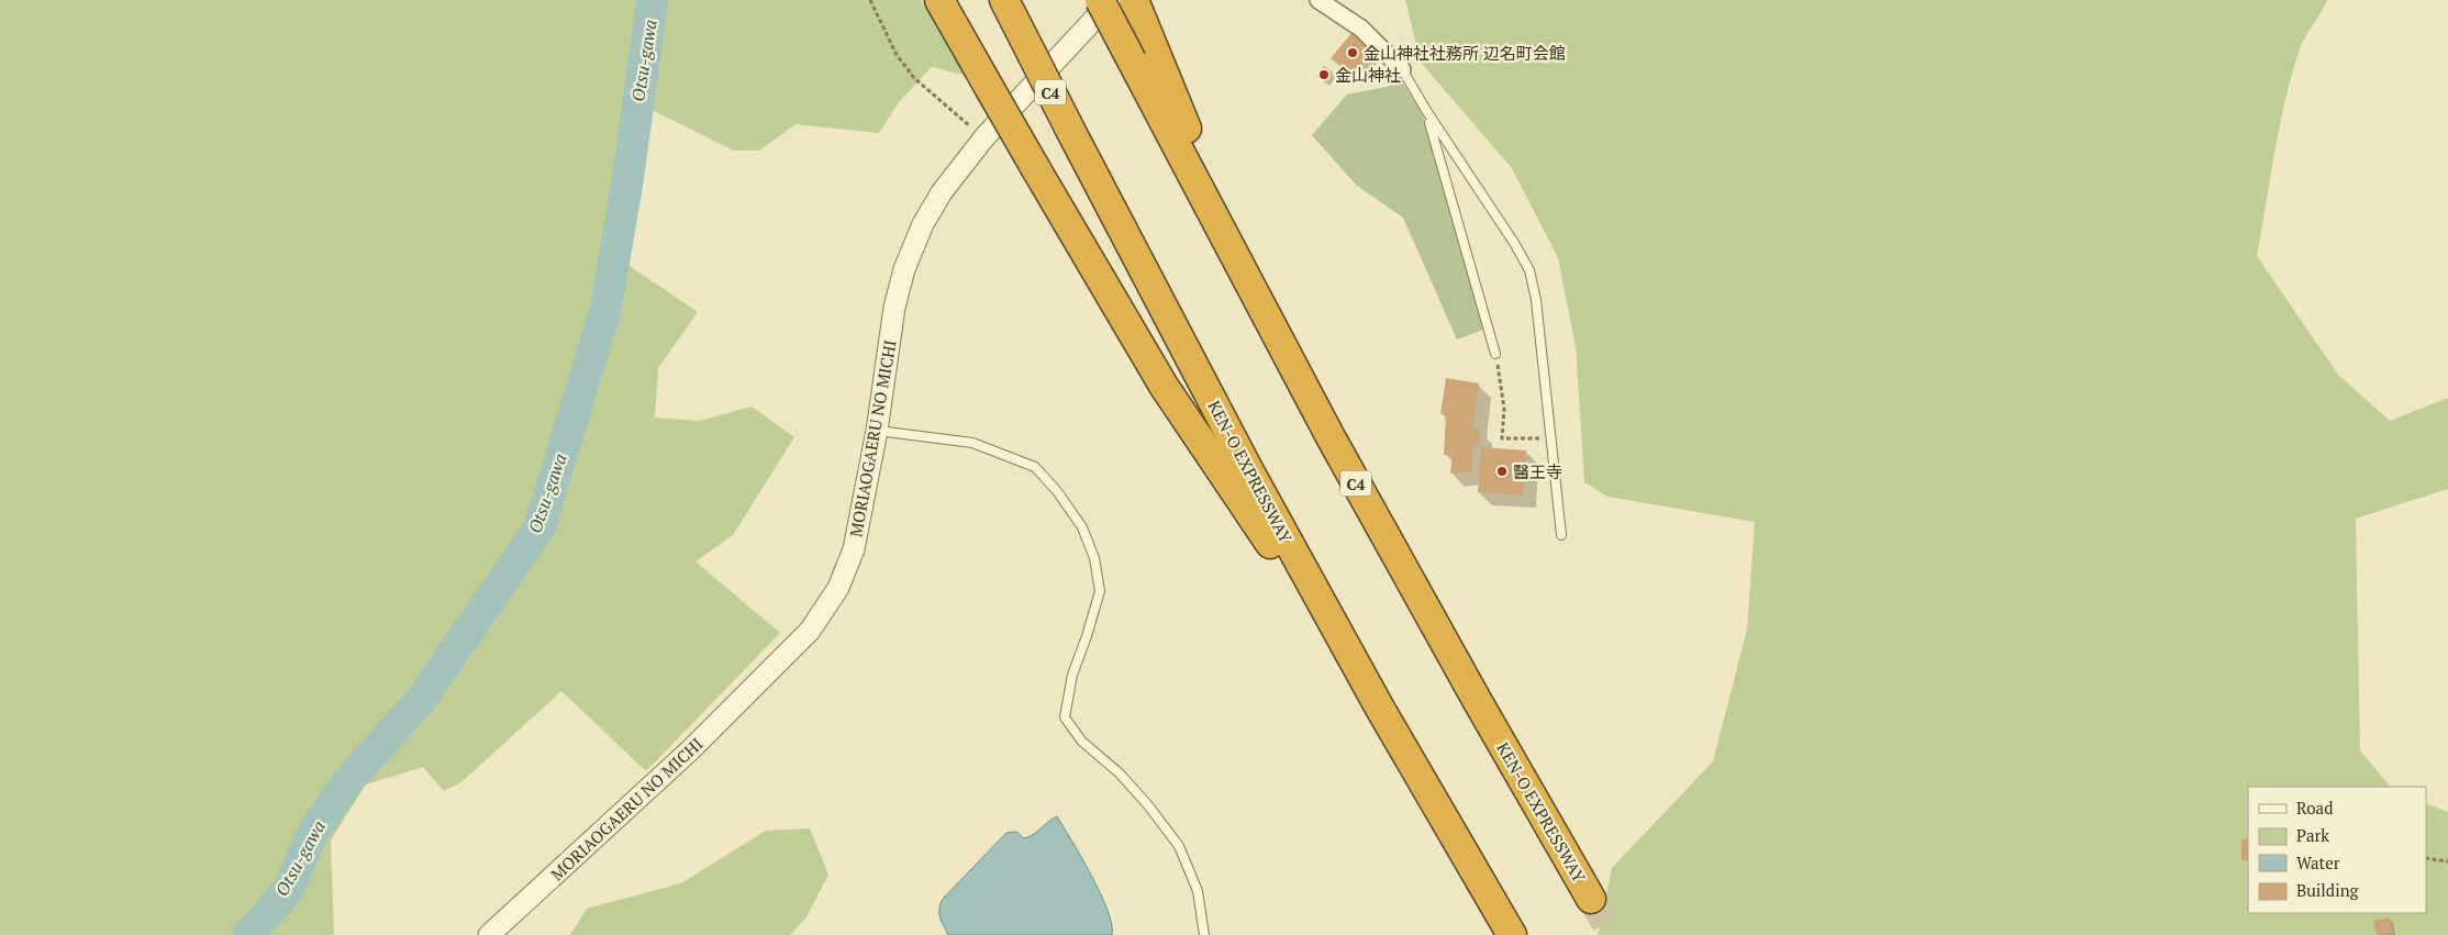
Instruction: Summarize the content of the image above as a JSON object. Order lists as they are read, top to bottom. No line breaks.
{"streets":{"highway":["C4","KEN-O EXPRESSWAY"],"street":["MORIAOGAERU NO MICHI"]},"water":["Otsu-gawa"],"places":["金山神社社務所 辺名町会館","金山神社","醫王寺"],"legend":["Road","Park","Water","Building"]}
